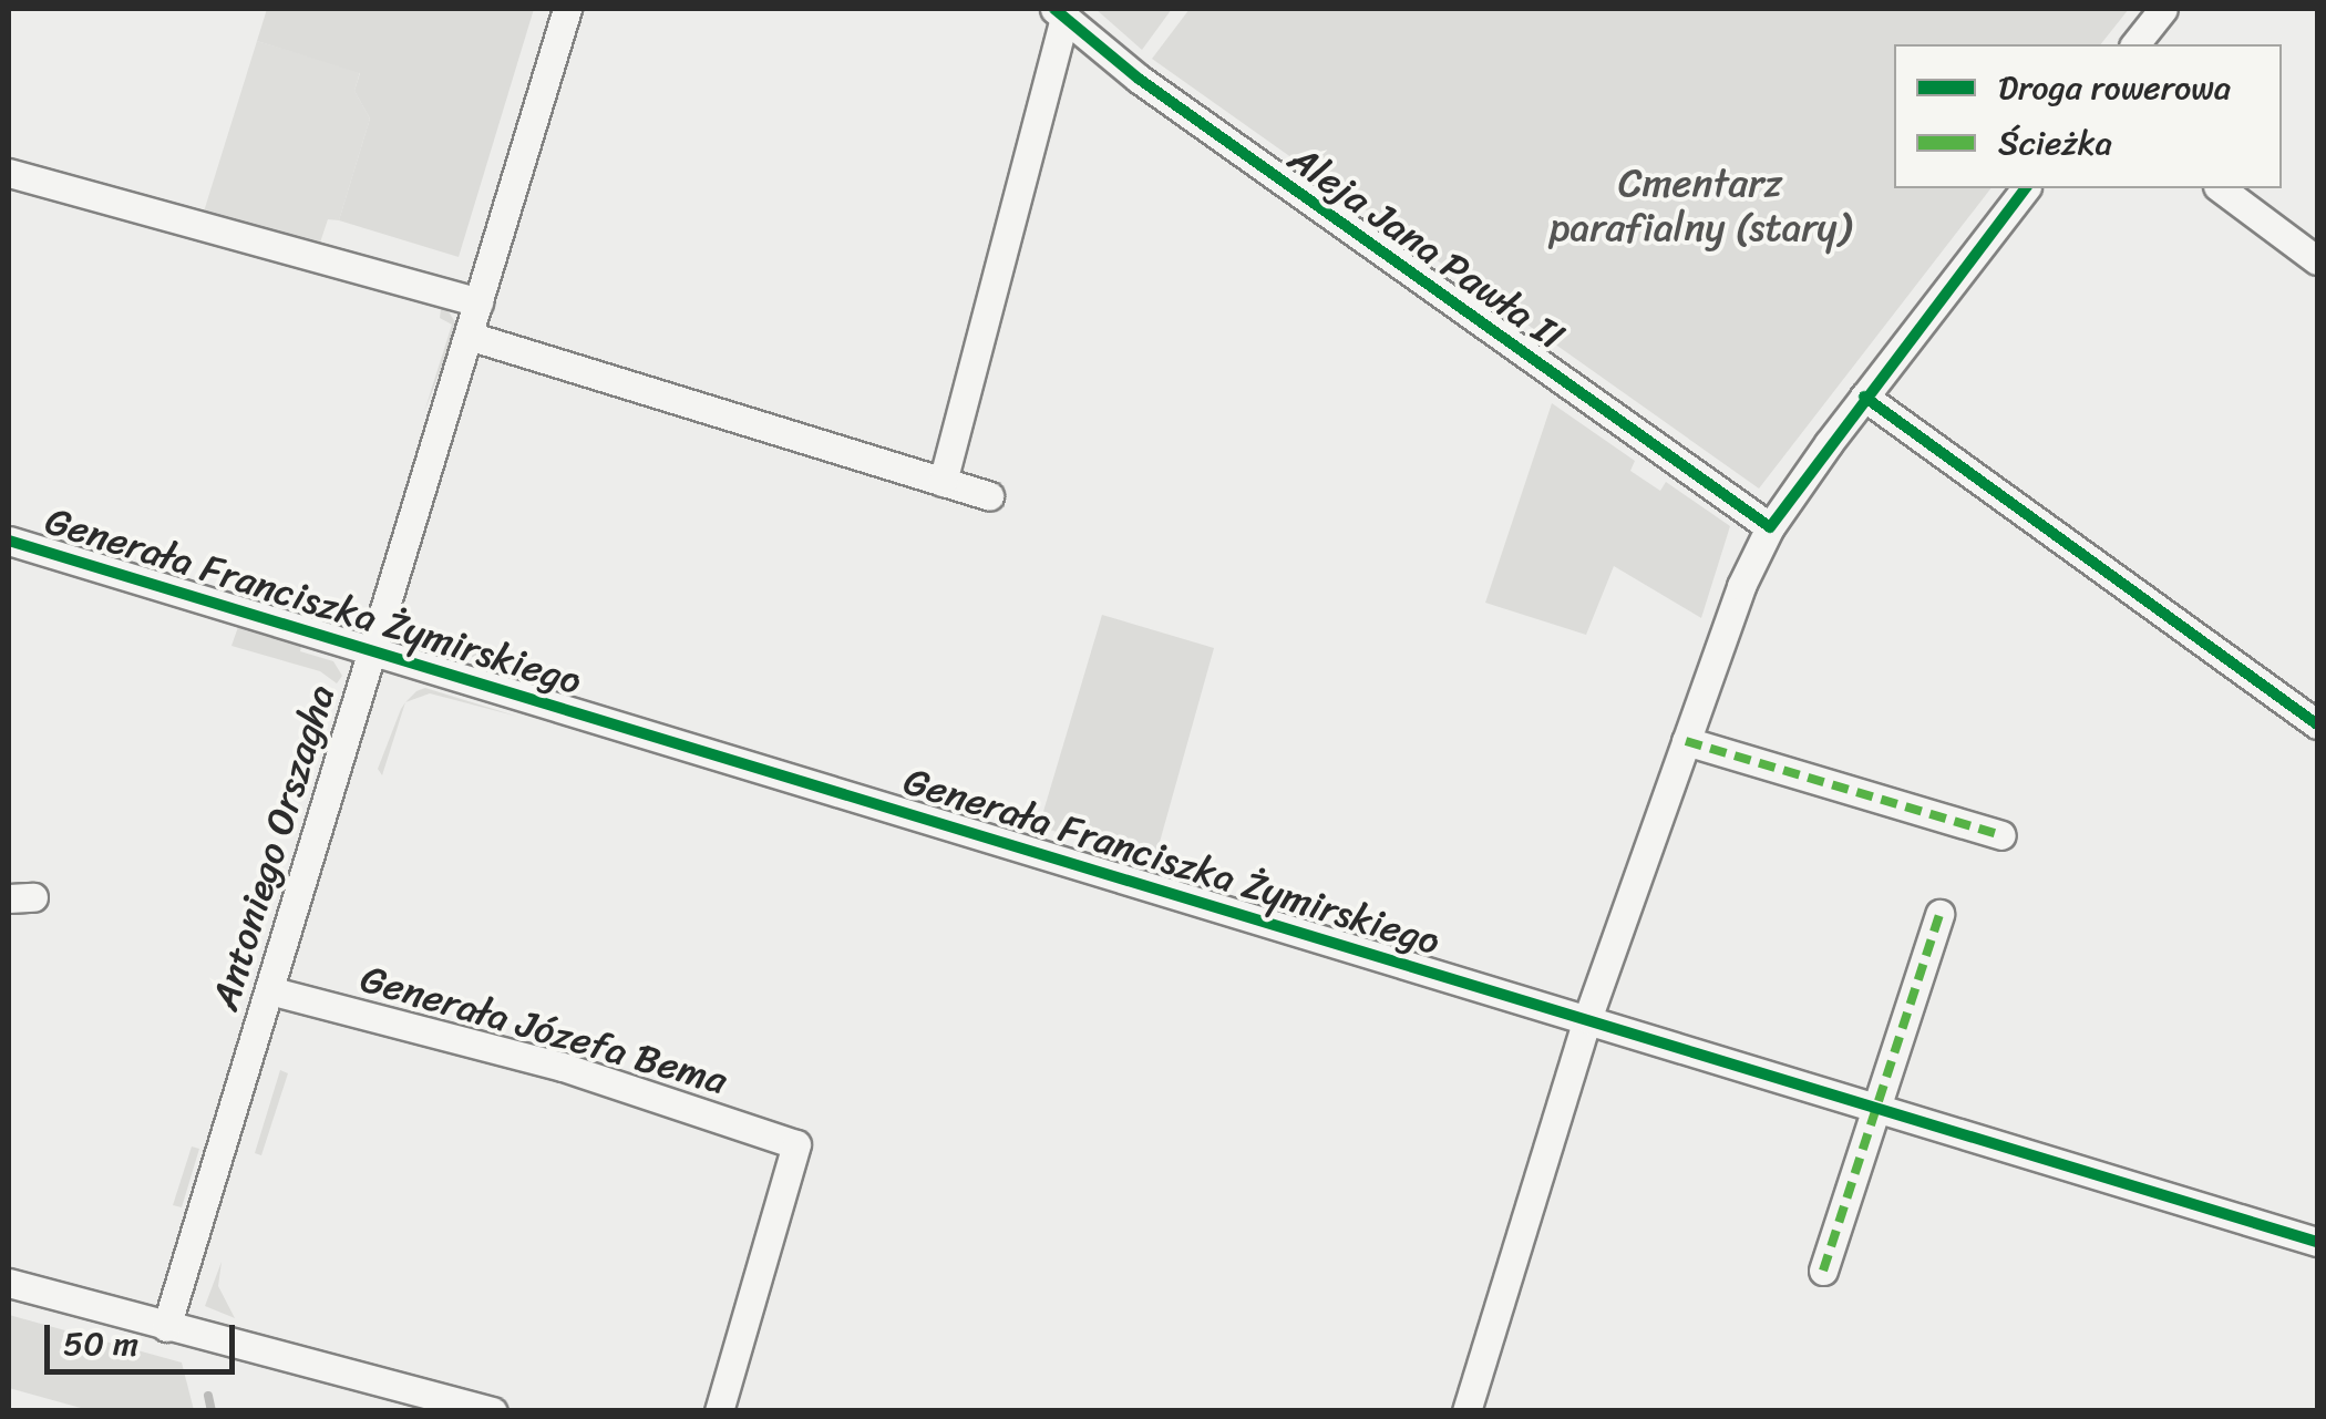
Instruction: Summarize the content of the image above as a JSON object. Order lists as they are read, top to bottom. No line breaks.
{"streets":{"street":["Aleja Jana Pawła II","Generała Franciszka Żymirskiego","Antoniego Orszagha","Generała Józefa Bema"]},"crossings":[["Generała Franciszka Żymirskiego","Antoniego Orszagha"],["Antoniego Orszagha","Generała Józefa Bema"]],"parks":["Cmentarz parafialny (stary)"],"legend":["Droga rowerowa","Ścieżka"],"scale_bar":"50 m"}
